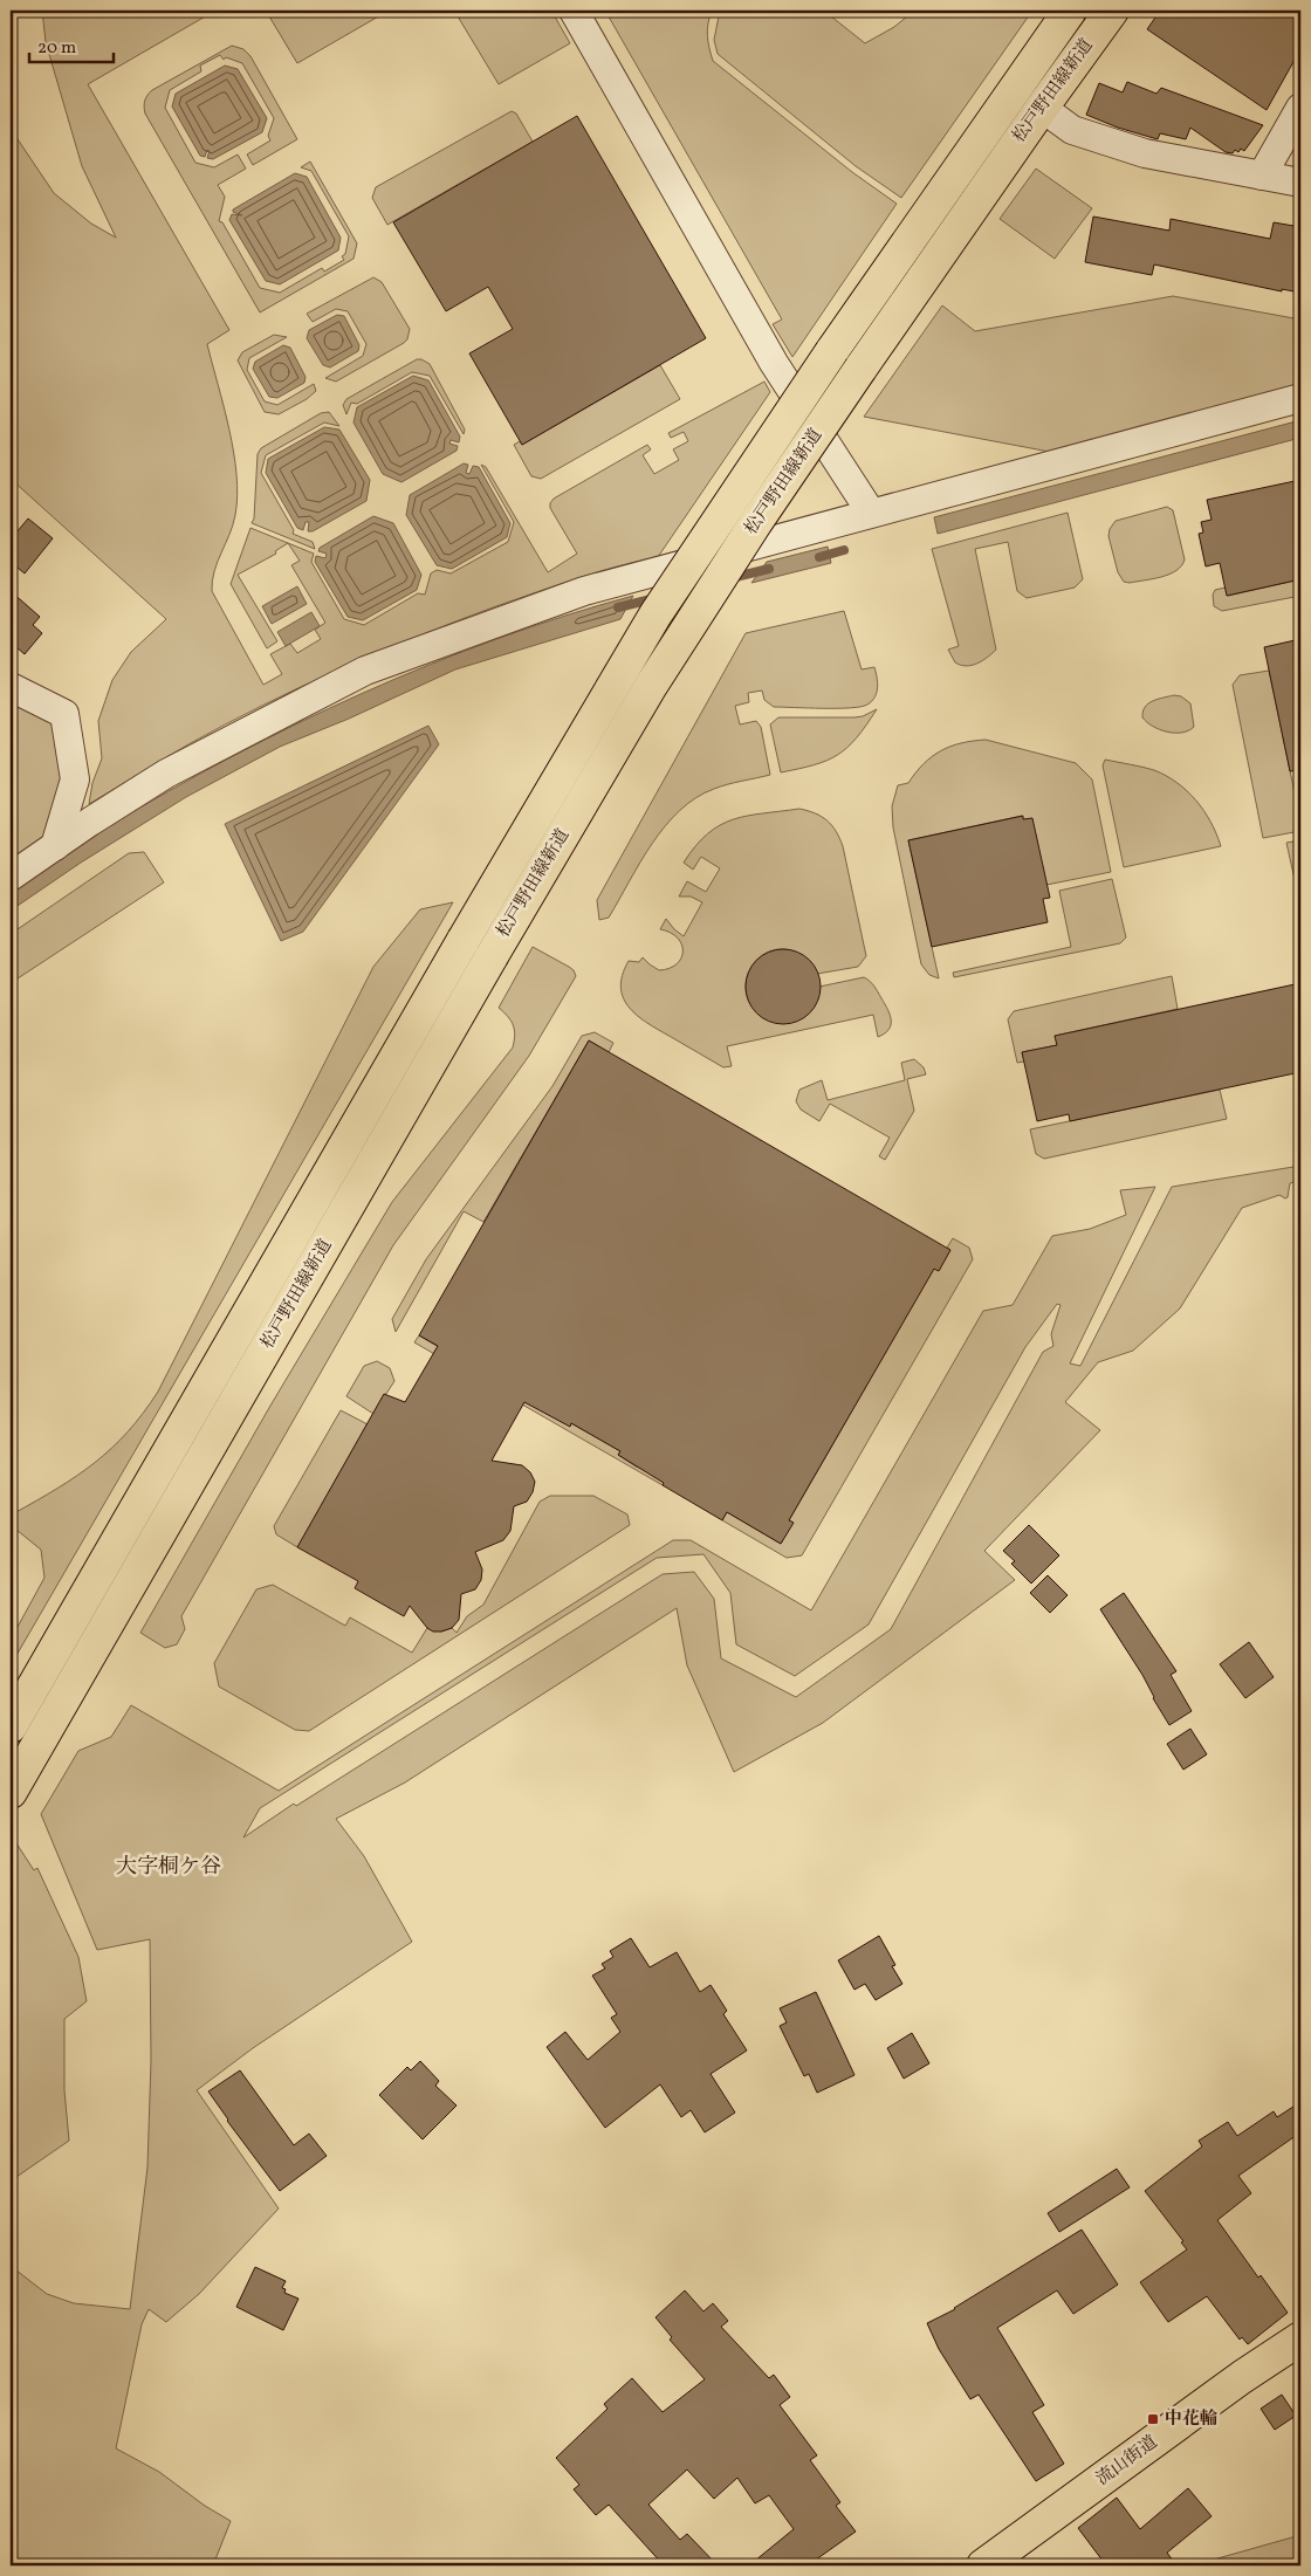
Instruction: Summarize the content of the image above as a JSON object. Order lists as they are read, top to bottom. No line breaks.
{"streets":{"main road":["松戸野田線新道","流山街道"]},"districts":["大字桐ケ谷"],"places":{"transit":["中花輪"]},"scale_bar":"20 m"}
